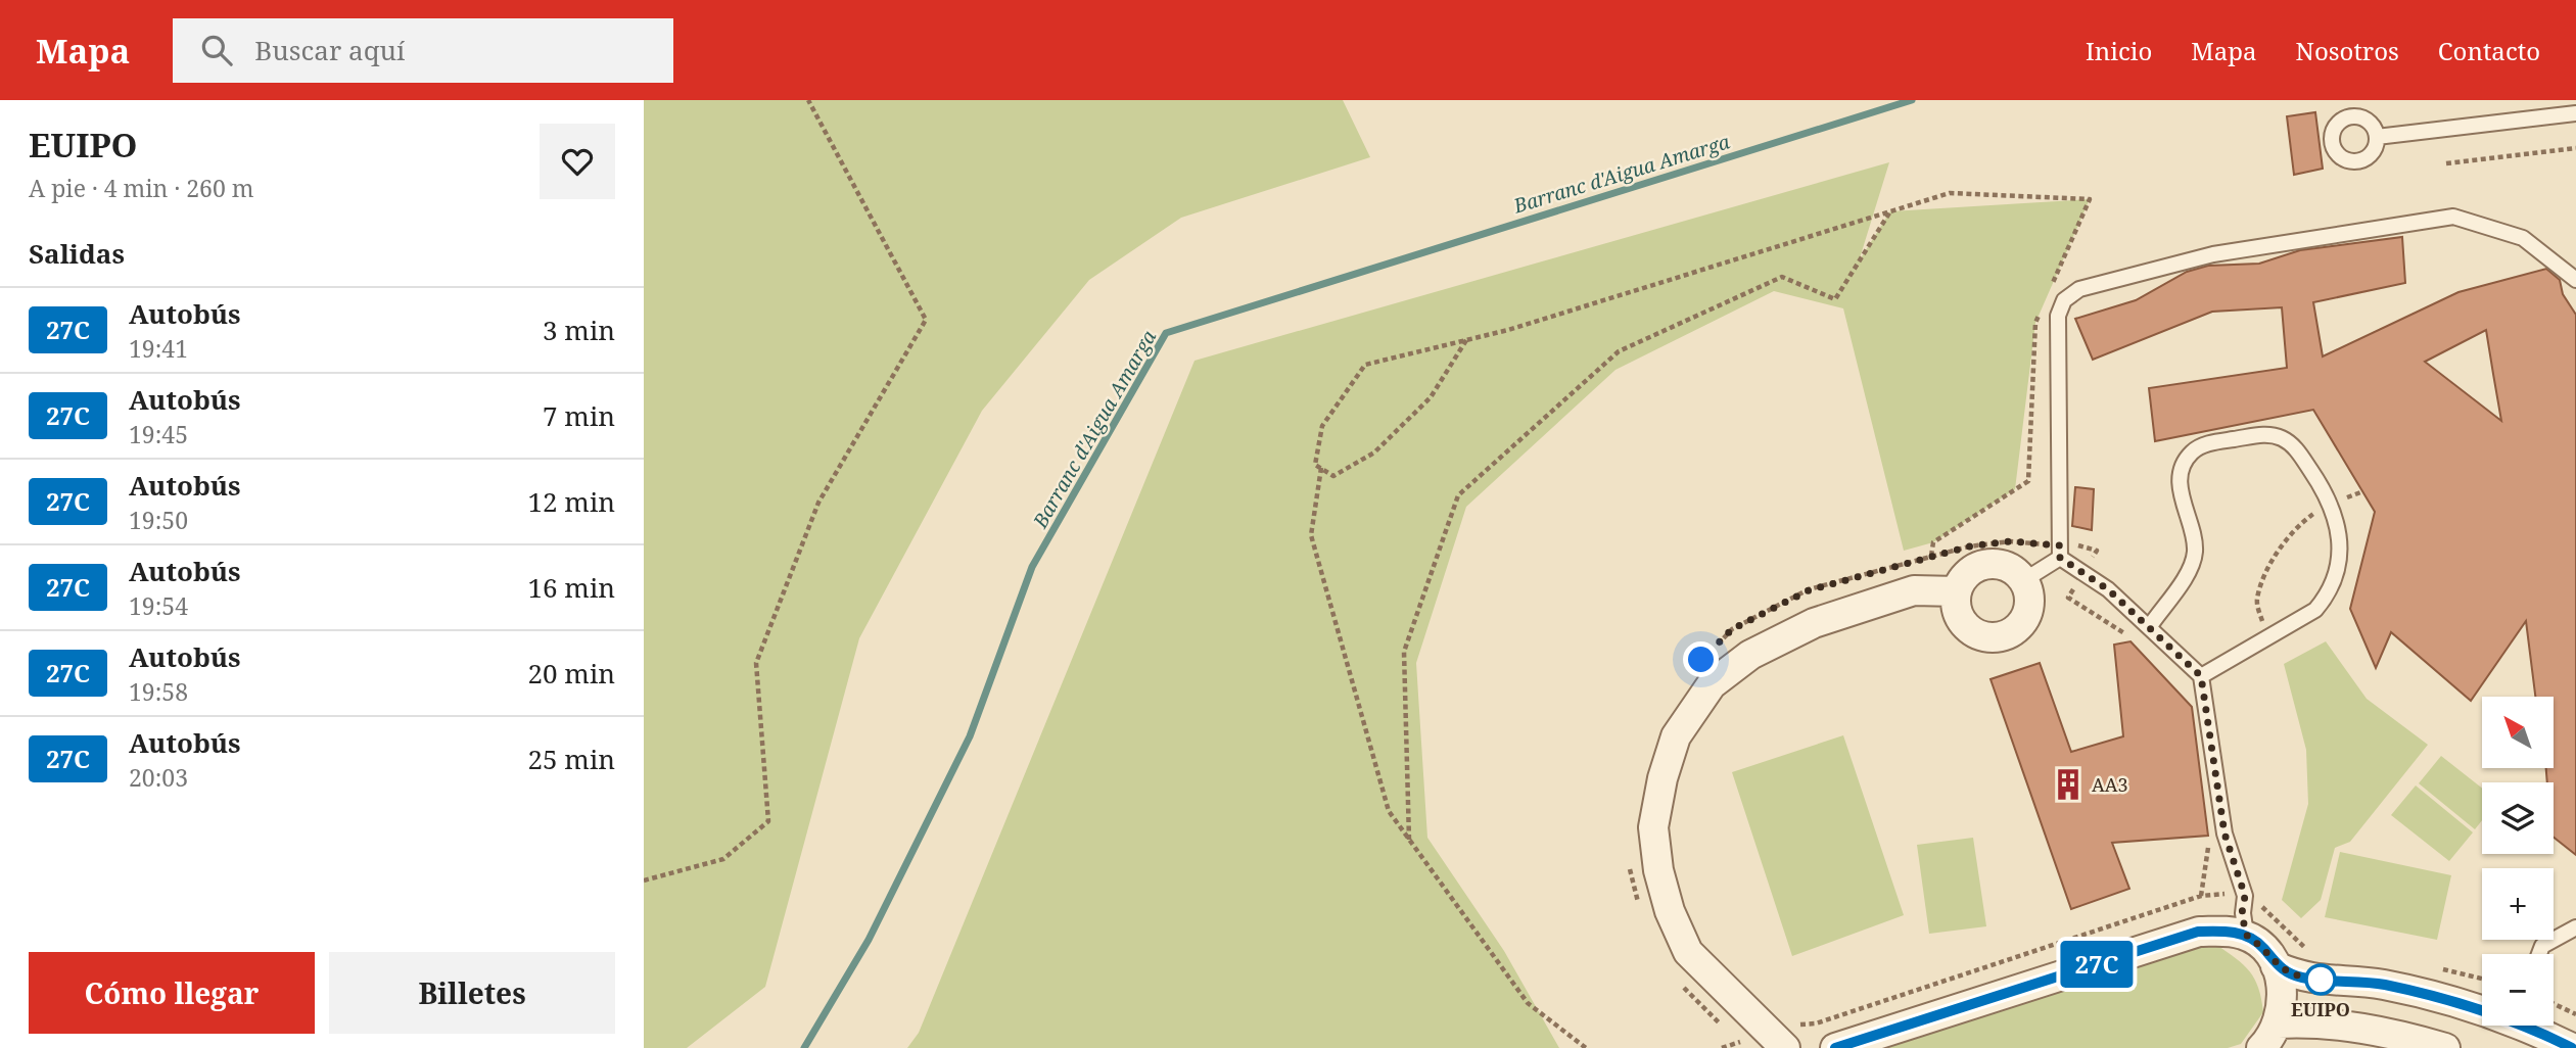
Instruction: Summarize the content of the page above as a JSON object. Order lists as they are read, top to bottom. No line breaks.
{"water":["Barranc d'Aigua Amarga"],"places":{"building":["AA3"],"other":["EUIPO"]},"lines":["bus line 27C"],"north":"top left","page":{"header":"Mapa","search":"Buscar aquí","nav":["Inicio","Mapa","Nosotros","Contacto"],"heading":[["EUIPO","A pie · 4 min · 260 m"],"Salidas"],"on_map":"27C","list":[{"mark":"27C","name":"Autobús","note":"19:41","value":"3 min"},{"mark":"27C","name":"Autobús","note":"19:45","value":"7 min"},{"mark":"27C","name":"Autobús","note":"19:50","value":"12 min"},{"mark":"27C","name":"Autobús","note":"19:54","value":"16 min"},{"mark":"27C","name":"Autobús","note":"19:58","value":"20 min"},{"mark":"27C","name":"Autobús","note":"20:03","value":"25 min"}],"map_buttons":["+","−"],"buttons":["Cómo llegar","Billetes"]}}
